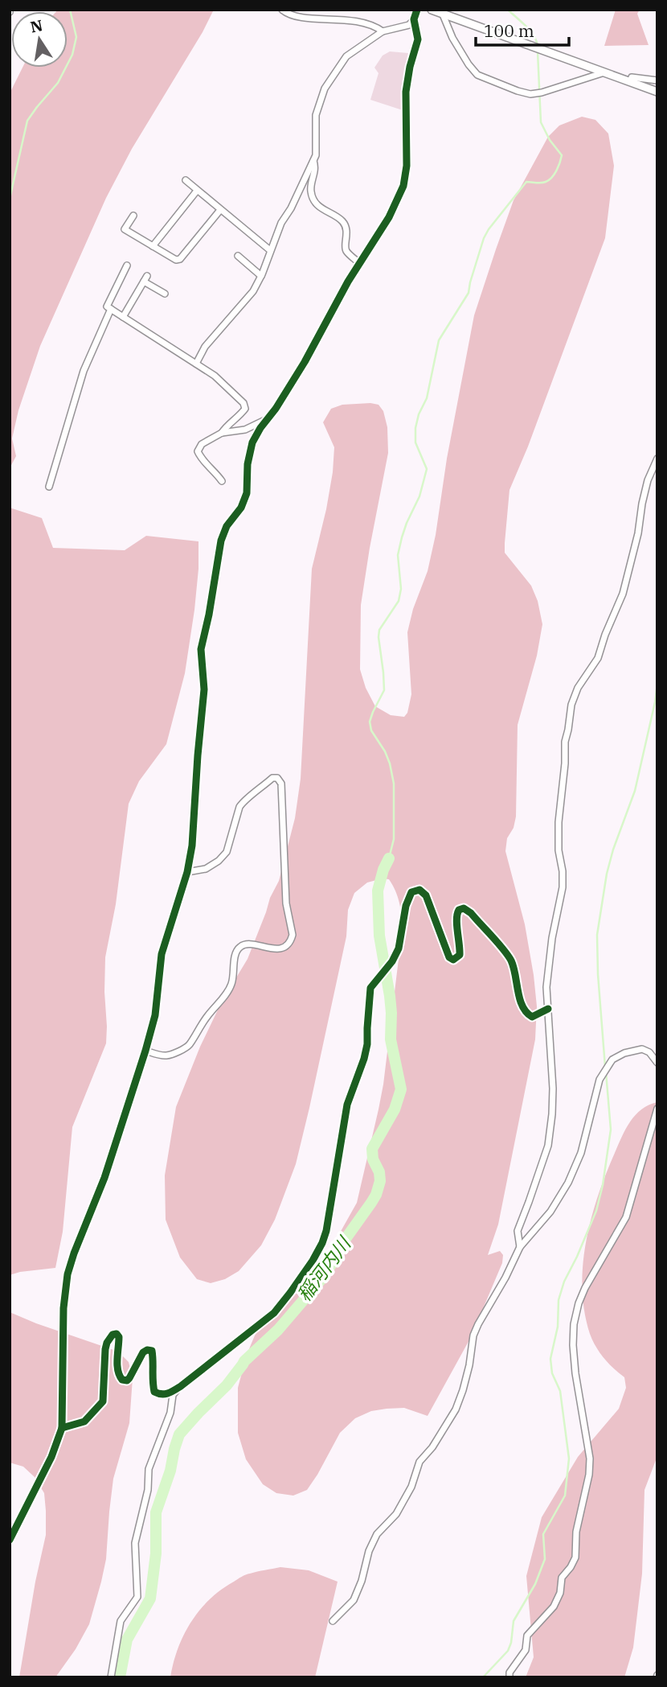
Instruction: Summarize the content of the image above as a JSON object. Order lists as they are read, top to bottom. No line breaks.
{"water":["稲河内川"],"scale_bar":"100 m","north":"top"}
